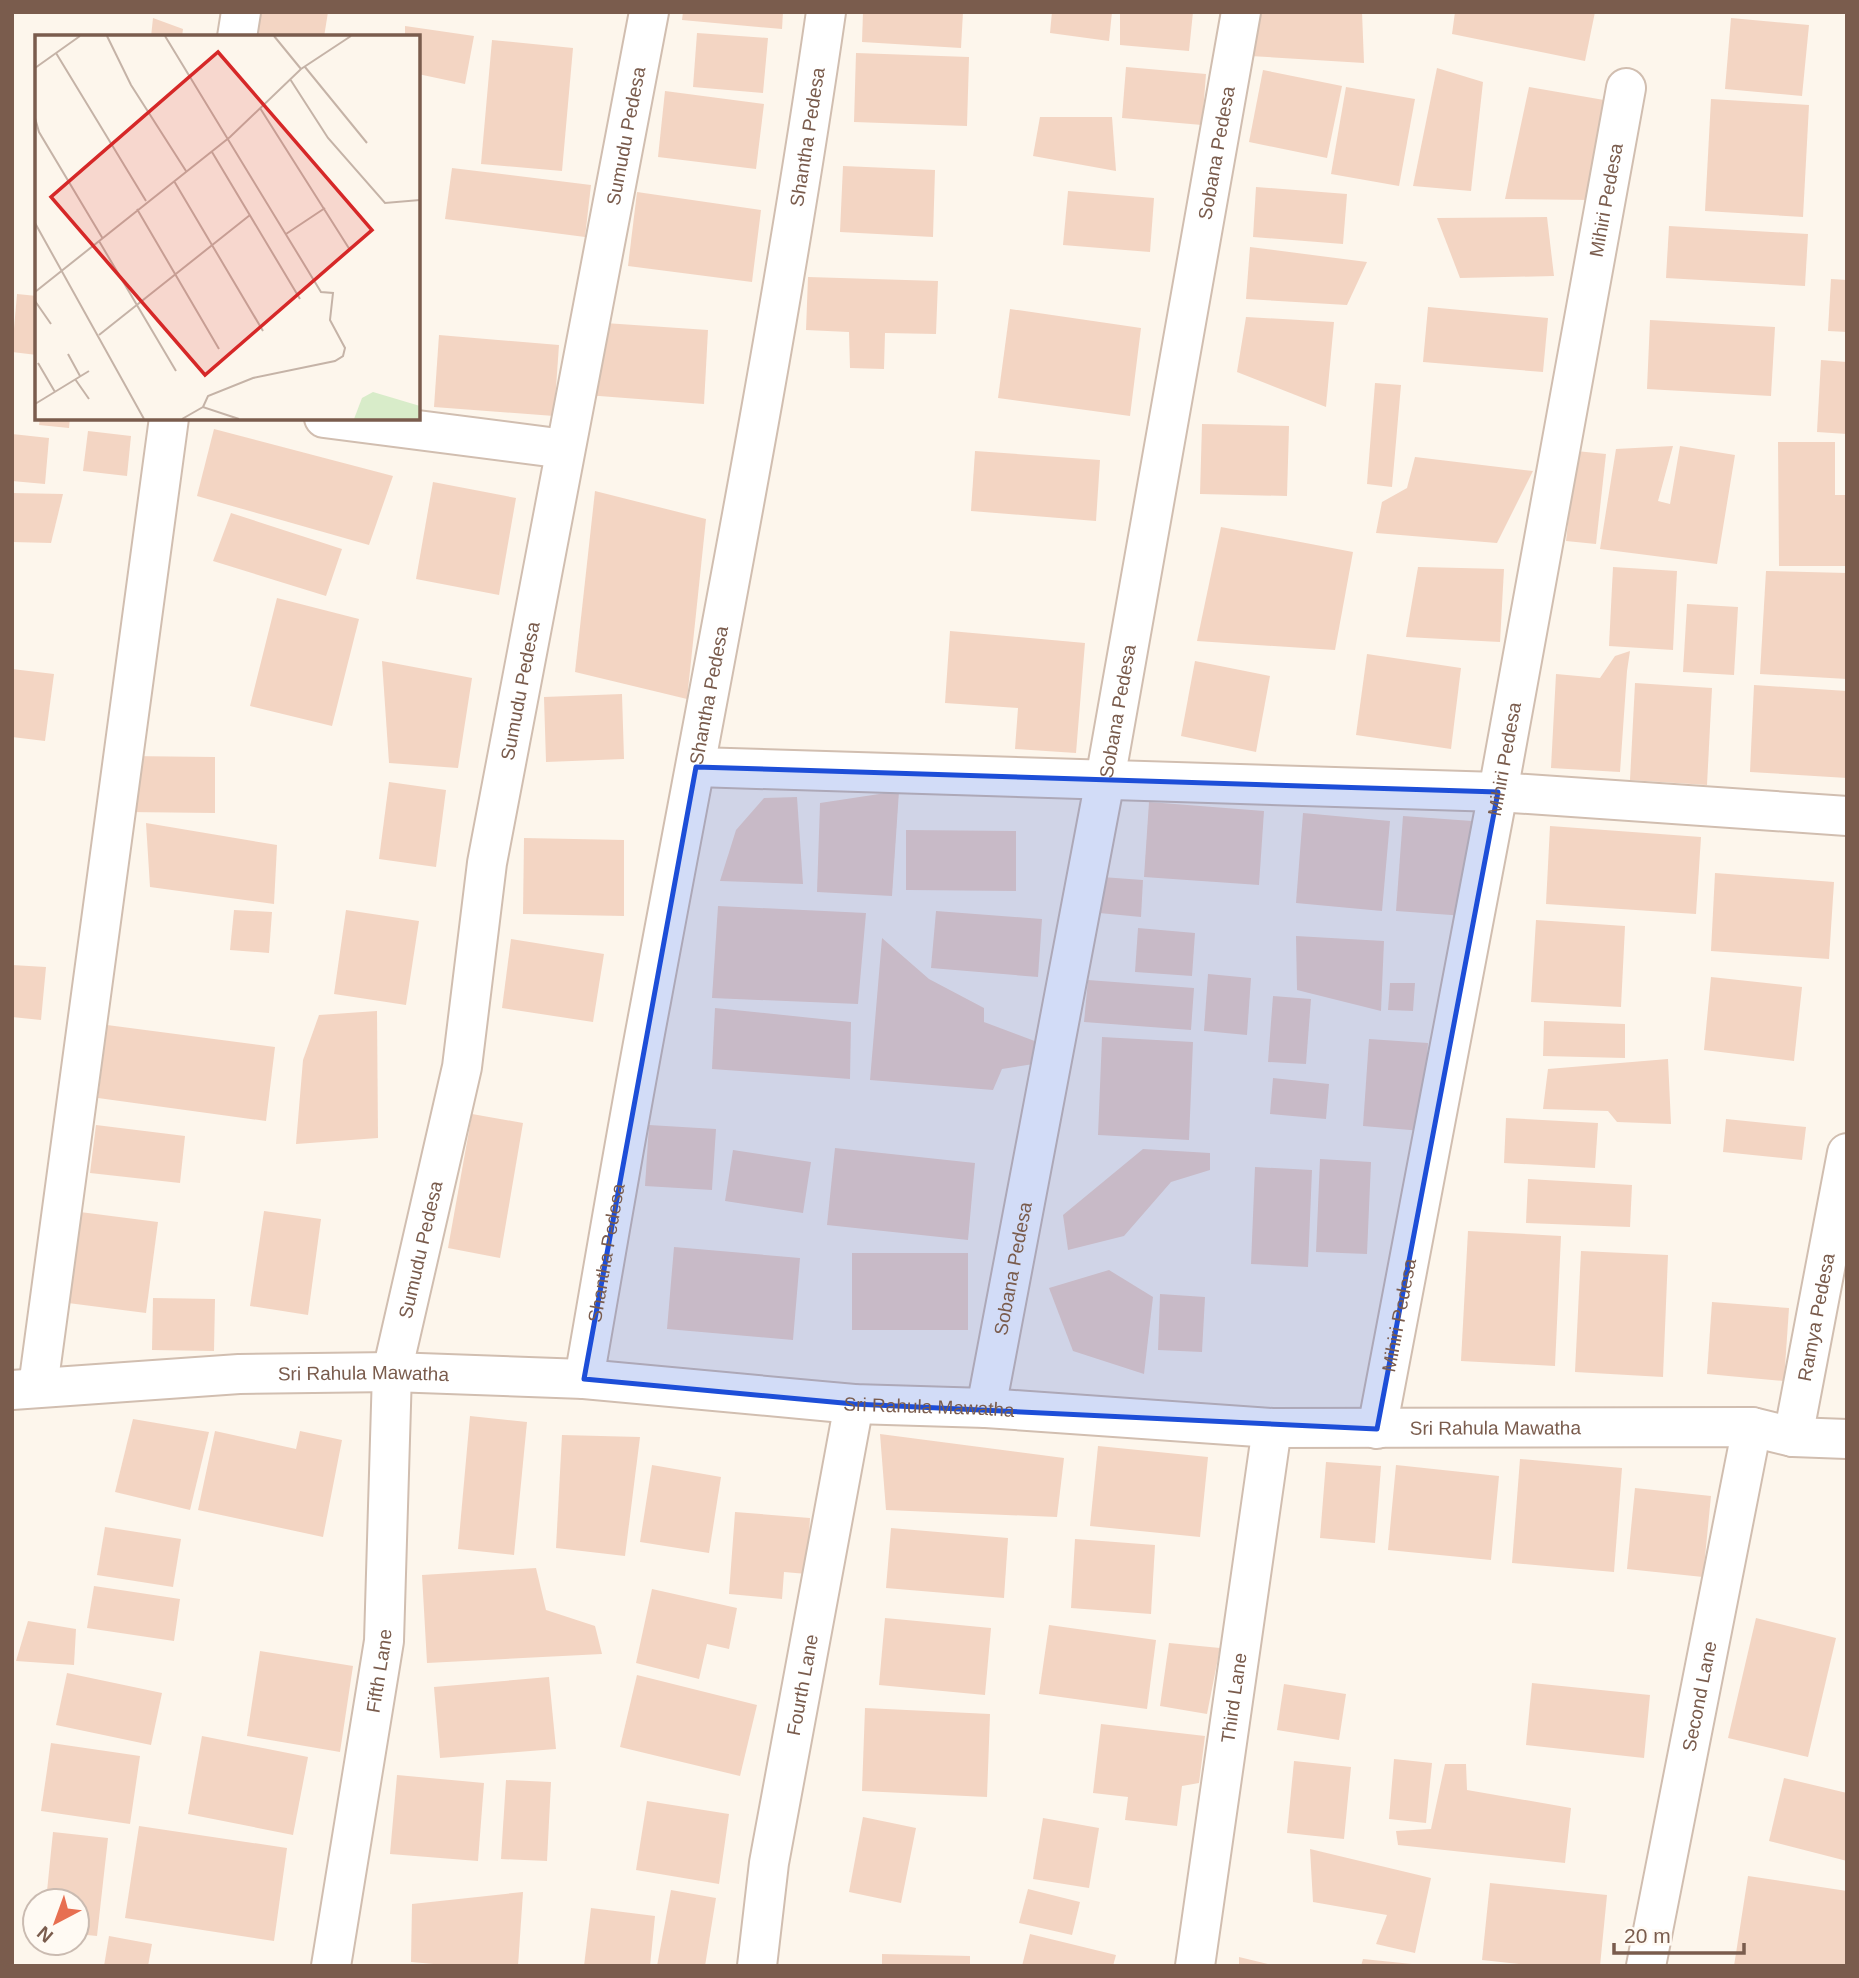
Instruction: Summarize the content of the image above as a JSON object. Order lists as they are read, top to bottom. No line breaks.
{"streets":{"street":["Sumudu Pedesa","Shantha Pedesa","Sobana Pedesa","Mihiri Pedesa","Ramya Pedesa","Sri Rahula Mawatha","Fifth Lane","Fourth Lane","Second Lane","Third Lane"]},"crossings":[["Sumudu Pedesa","Sri Rahula Mawatha"],["Sumudu Pedesa","Fifth Lane"],["Shantha Pedesa","Sri Rahula Mawatha"],["Sobana Pedesa","Sri Rahula Mawatha"],["Mihiri Pedesa","Sri Rahula Mawatha"],["Ramya Pedesa","Sri Rahula Mawatha"],["Sri Rahula Mawatha","Fifth Lane"],["Sri Rahula Mawatha","Fourth Lane"],["Sri Rahula Mawatha","Second Lane"],["Sri Rahula Mawatha","Third Lane"]],"scale_bar":"20 m","north":"bottom left"}
